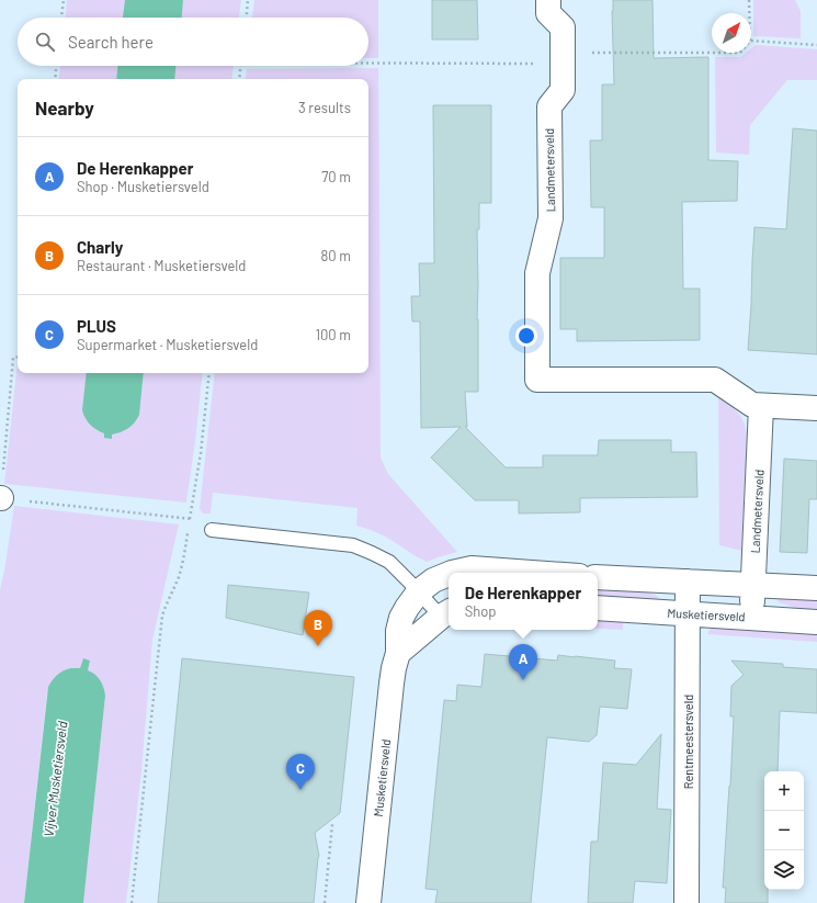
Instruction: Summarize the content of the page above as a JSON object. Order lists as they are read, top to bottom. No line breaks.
{"streets":{"street":["Landmetersveld","Musketiersveld","Rentmeestersveld"]},"crossings":[["Landmetersveld","Musketiersveld"],["Musketiersveld","Rentmeestersveld"]],"water":["Vijver Musketiersveld"],"north":"top right","page":{"search":"Search here","heading":["Nearby","3 results"],"list":[{"mark":"A","name":"De Herenkapper","note":"Shop · Musketiersveld","value":"70 m"},{"mark":"B","name":"Charly","note":"Restaurant · Musketiersveld","value":"80 m"},{"mark":"C","name":"PLUS","note":"Supermarket · Musketiersveld","value":"100 m"}],"popup":["De Herenkapper","Shop"],"pins":["B","A","C"],"map_buttons":["+","−"]}}
